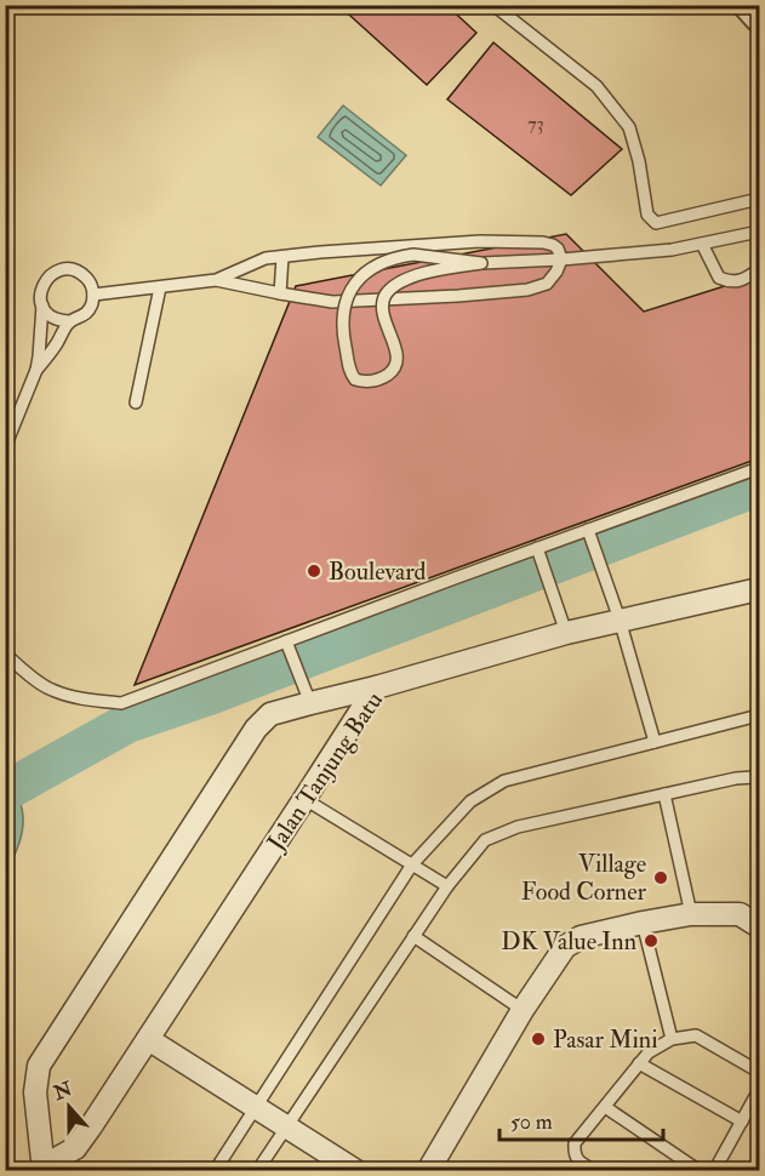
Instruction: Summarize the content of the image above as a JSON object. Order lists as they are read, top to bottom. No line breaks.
{"streets":{"street":["Jalan Tanjung Batu"]},"places":["Boulevard","Village Food Corner","DK Value Inn","Pasar Mini"],"house_numbers":["73"],"scale_bar":"50 m","north":"top"}
